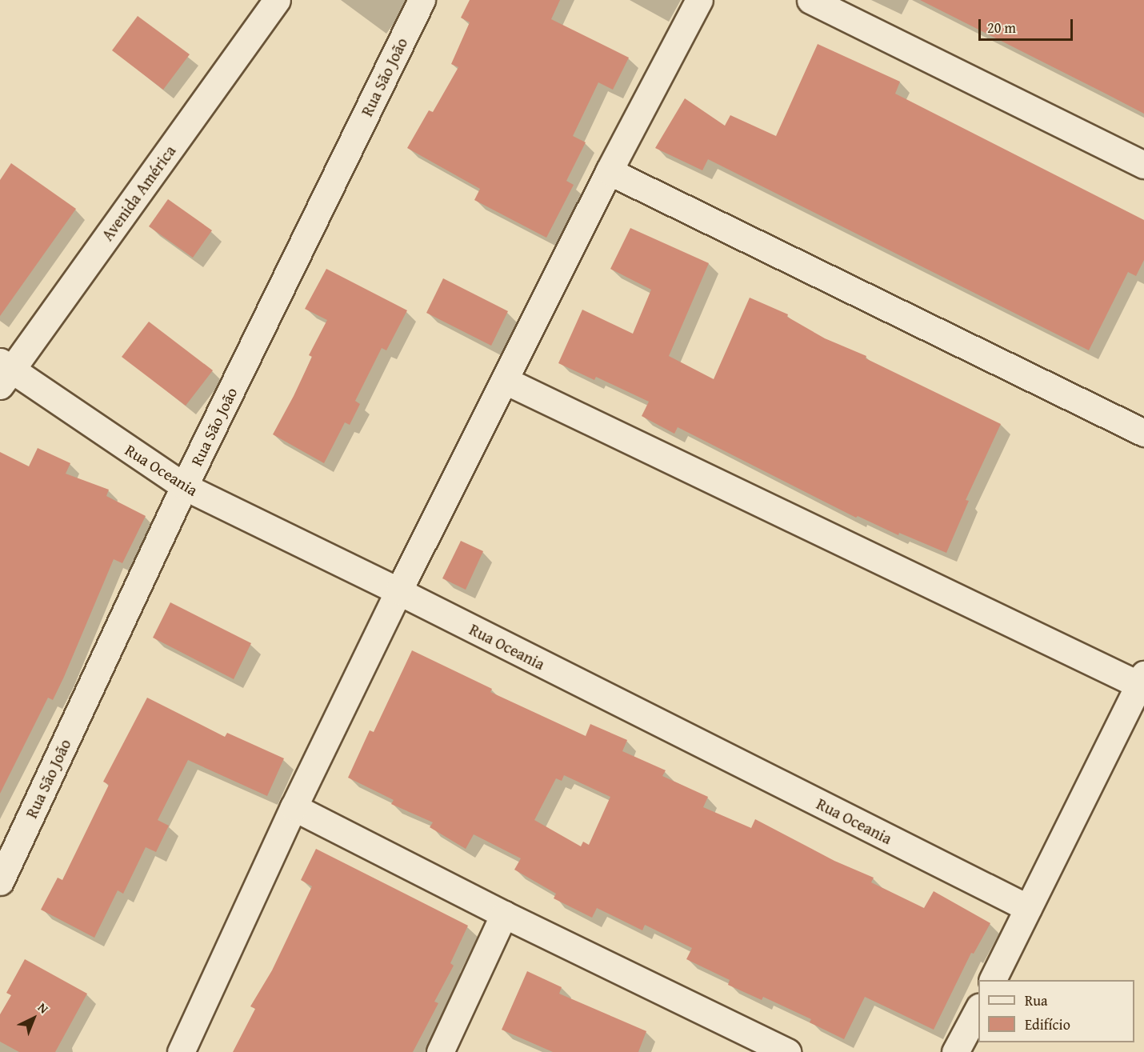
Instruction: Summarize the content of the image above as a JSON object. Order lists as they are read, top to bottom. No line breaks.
{"streets":{"street":["Rua São João","Avenida América","Rua Oceania"]},"crossings":[["Rua São João","Rua Oceania"],["Avenida América","Rua Oceania"]],"legend":["Rua","Edifício"],"scale_bar":"20 m","north":"top right"}
